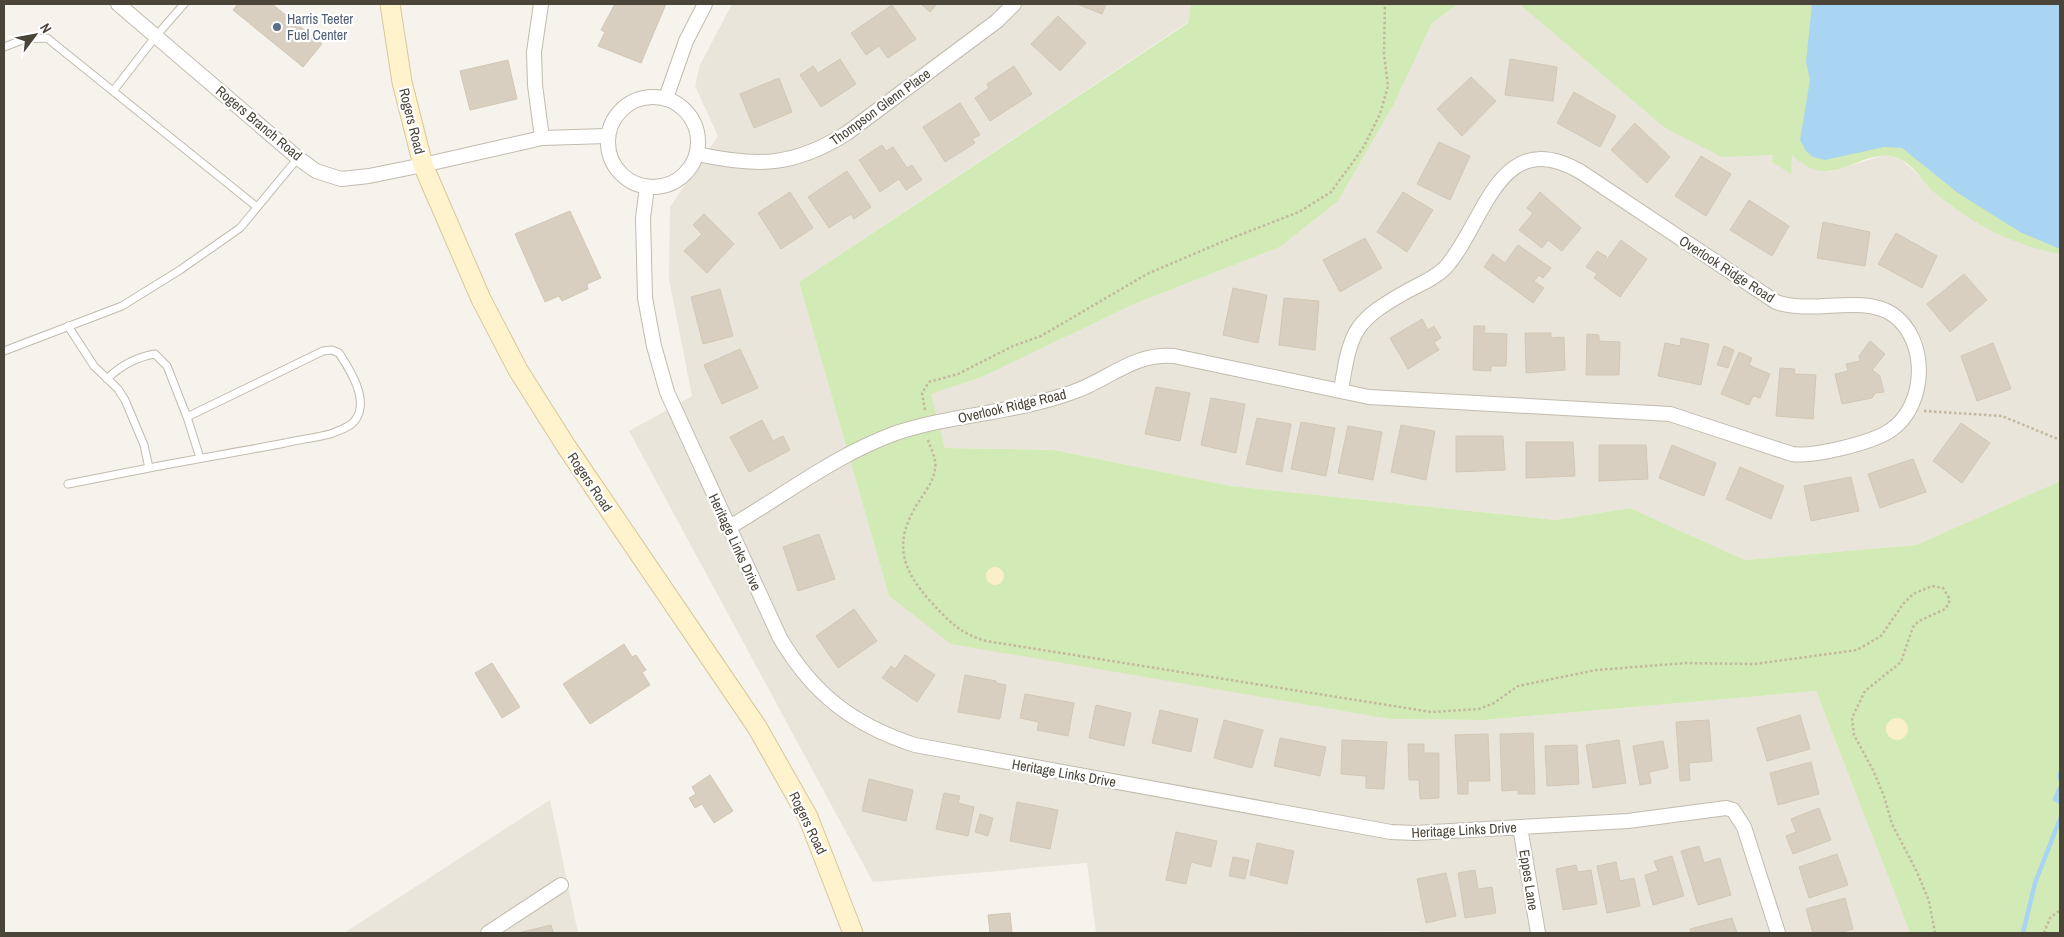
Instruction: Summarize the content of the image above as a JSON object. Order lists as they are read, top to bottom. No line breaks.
{"streets":{"main road":["Rogers Road"],"street":["Thompson Glenn Place","Rogers Branch Road","Overlook Ridge Road","Heritage Links Drive","Eppes Lane"]},"crossings":[["Thompson Glenn Place","Heritage Links Drive"],["Rogers Road","Rogers Branch Road"],["Overlook Ridge Road","Heritage Links Drive"],["Heritage Links Drive","Eppes Lane"]],"places":["Harris Teeter Fuel Center"],"north":"top right"}
